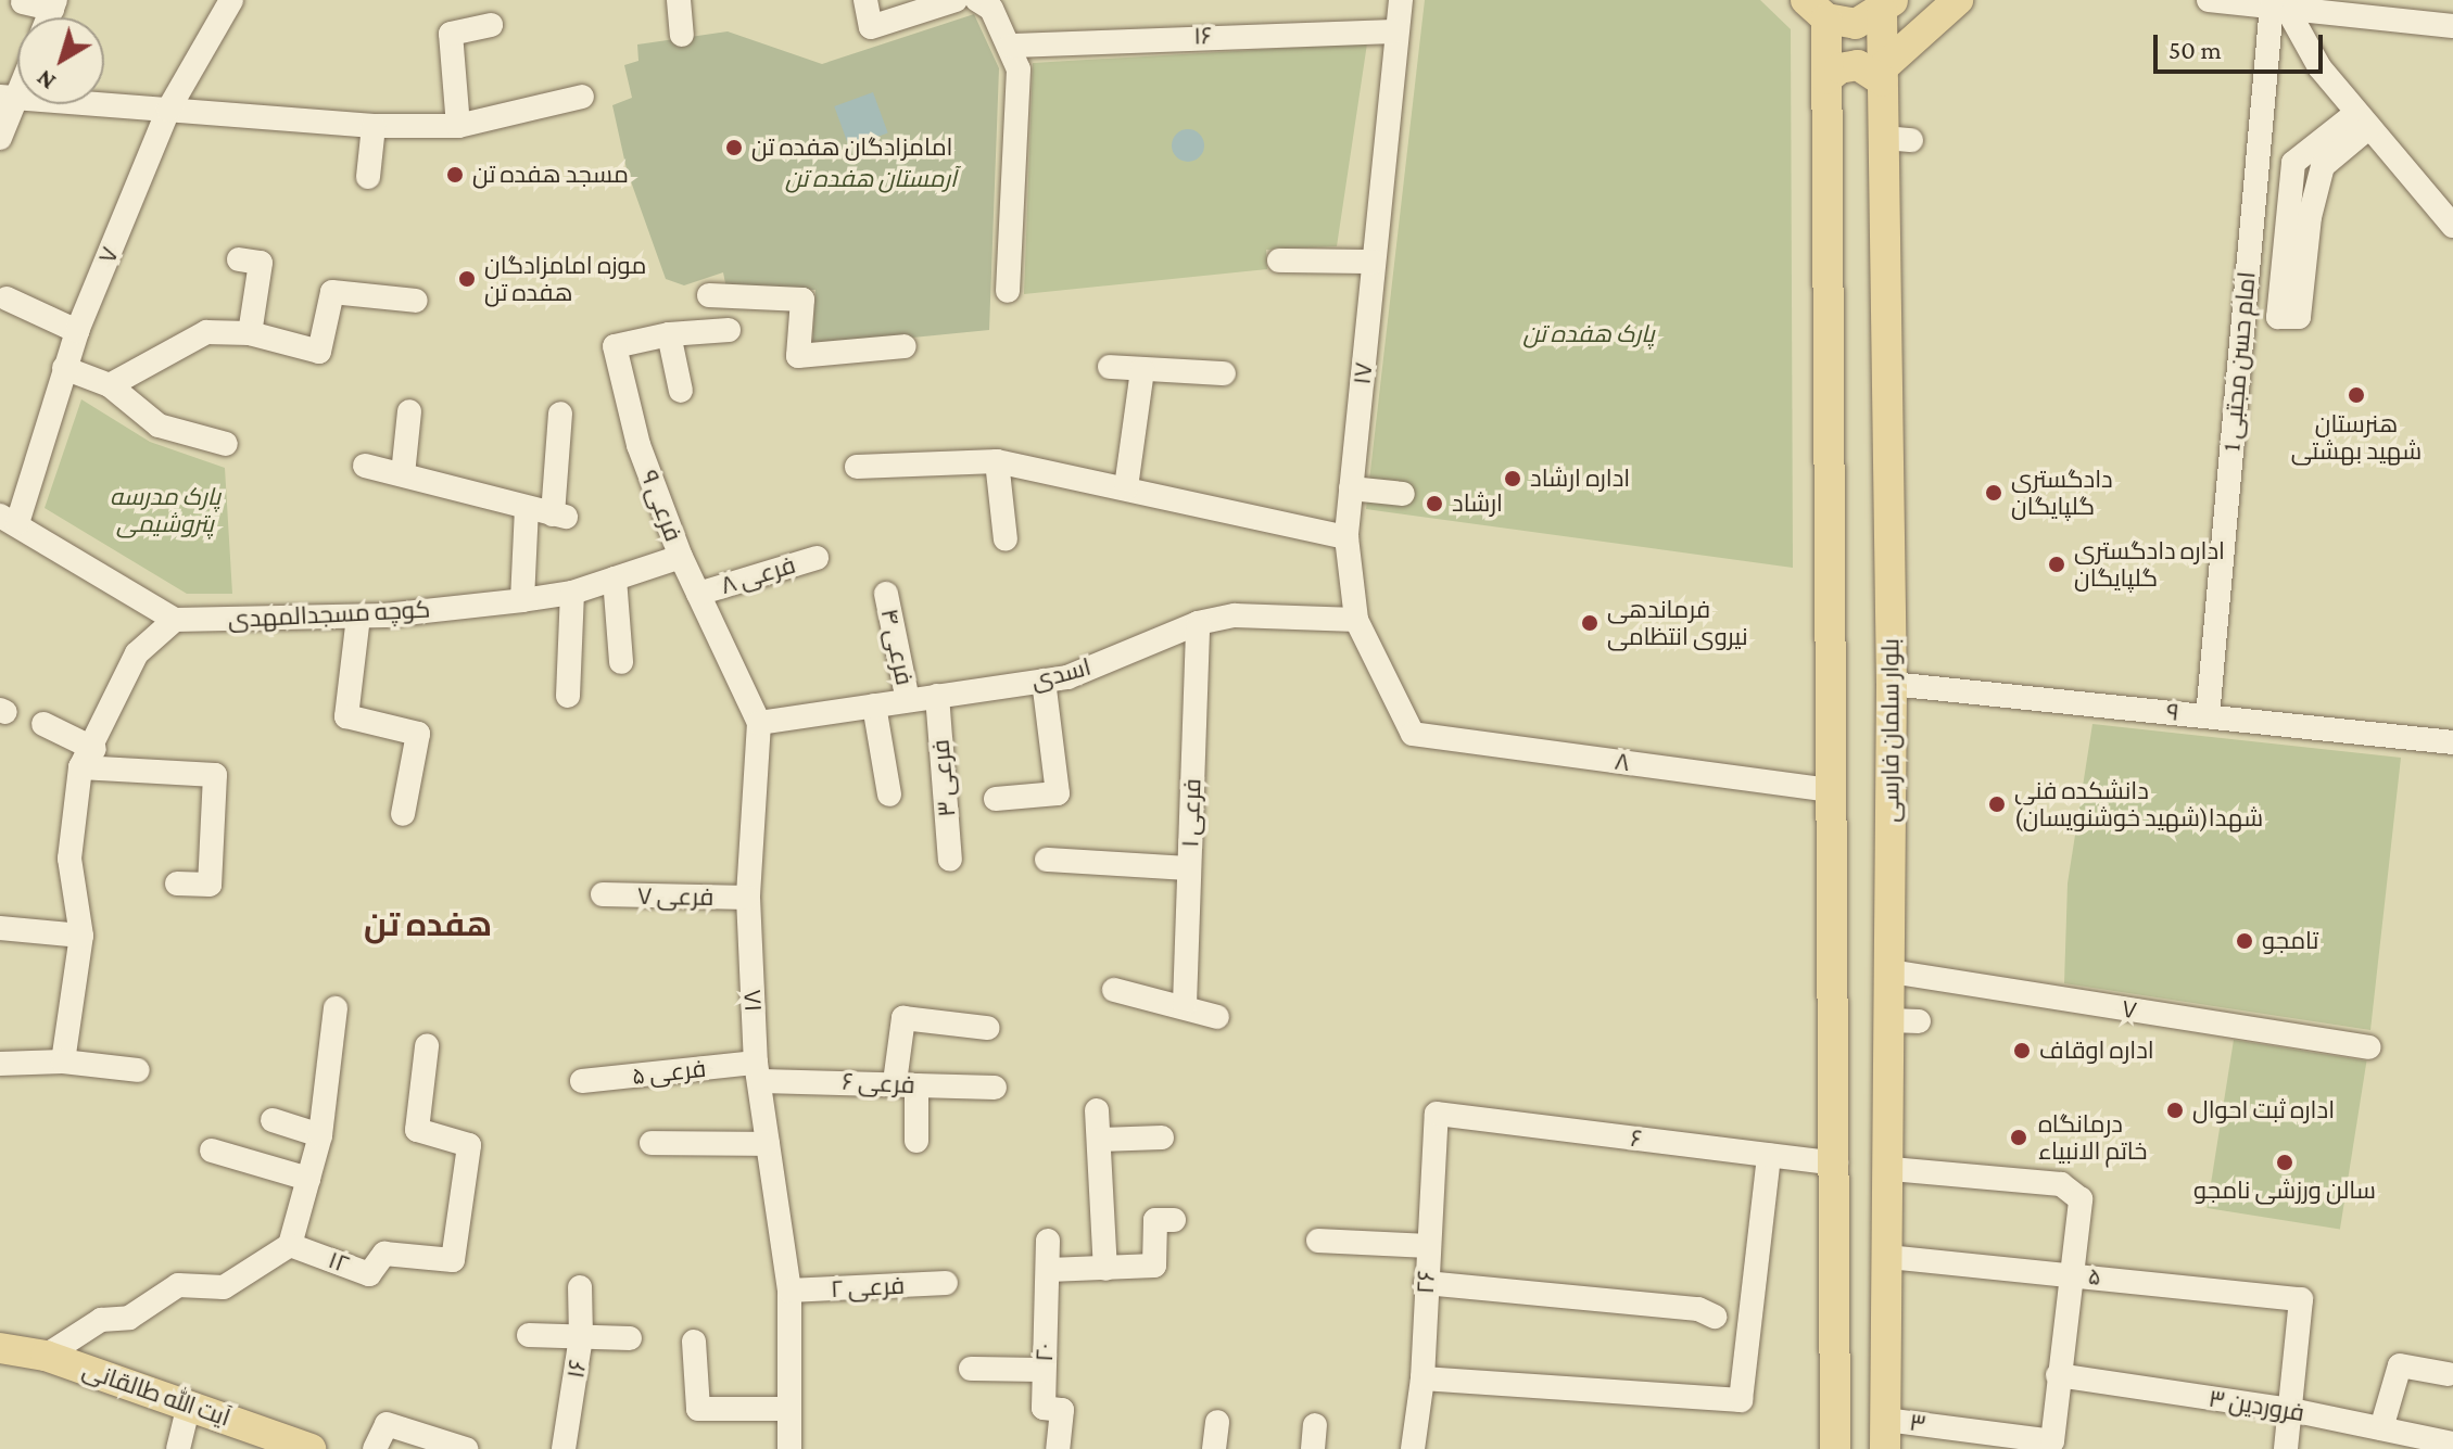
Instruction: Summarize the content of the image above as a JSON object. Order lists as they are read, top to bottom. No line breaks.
{"streets":{"main road":["بلوار سلمان فارسی","آیت الله طالقانی"],"street":["۱۶","۷","امام حسن مجتبی 1","۱۷","فرعی ۹","فرعی ۸","کوچه مسجدالمهدی","فرعی ۴","اسدی","۹","۸","فرعی ۳","فرعی ۱","فرعی ۷","۱۸","فرعی ۵","فرعی ۶","۶","۱۲","۵","۲۶","فرعی ۲","۲۰","فروردین ۳","۳"]},"crossings":[["۱۶","۱۷"],["۷","بلوار سلمان فارسی"],["امام حسن مجتبی 1","۹"],["۱۷","اسدی"],["۱۷","۸"],["فرعی ۹","کوچه مسجدالمهدی"],["فرعی ۹","۱۸"],["فرعی ۸","۱۸"],["کوچه مسجدالمهدی","۱۸"],["فرعی ۴","اسدی"],["اسدی","فرعی ۳"],["اسدی","فرعی ۱"],["اسدی","۱۸"],["۹","بلوار سلمان فارسی"],["بلوار سلمان فارسی","۵"],["بلوار سلمان فارسی","۳"],["فرعی ۷","۱۸"],["۱۸","فرعی ۵"],["۱۸","فرعی ۶"],["۱۸","فرعی ۲"],["فرعی ۵","فرعی ۶"],["۶","۲۶"],["۵","فروردین ۳"],["فروردین ۳","۳"]],"districts":["هفده تن"],"parks":["آرمستان هفده تن","پارک هفده تن","پارک مدرسه پتروشیمی"],"places":["امامزادگان هفده تن","مسجد هفده تن","موزه امامزادگان هفده تن","هنرستان شهید بهشتی","اداره ارشاد","دادگستری گلپایگان","ارشاد","اداره دادگستری گلپایگان","فرماندهی نیروی انتظامی","دانشکده فنی شهدا(شهید خوشنویسان)","تامجو","اداره اوقاف","اداره ثبت احوال","درمانگاه خاتم الانبیاء","سالن ورزشی نامجو"],"scale_bar":"50 m","north":"bottom left"}
